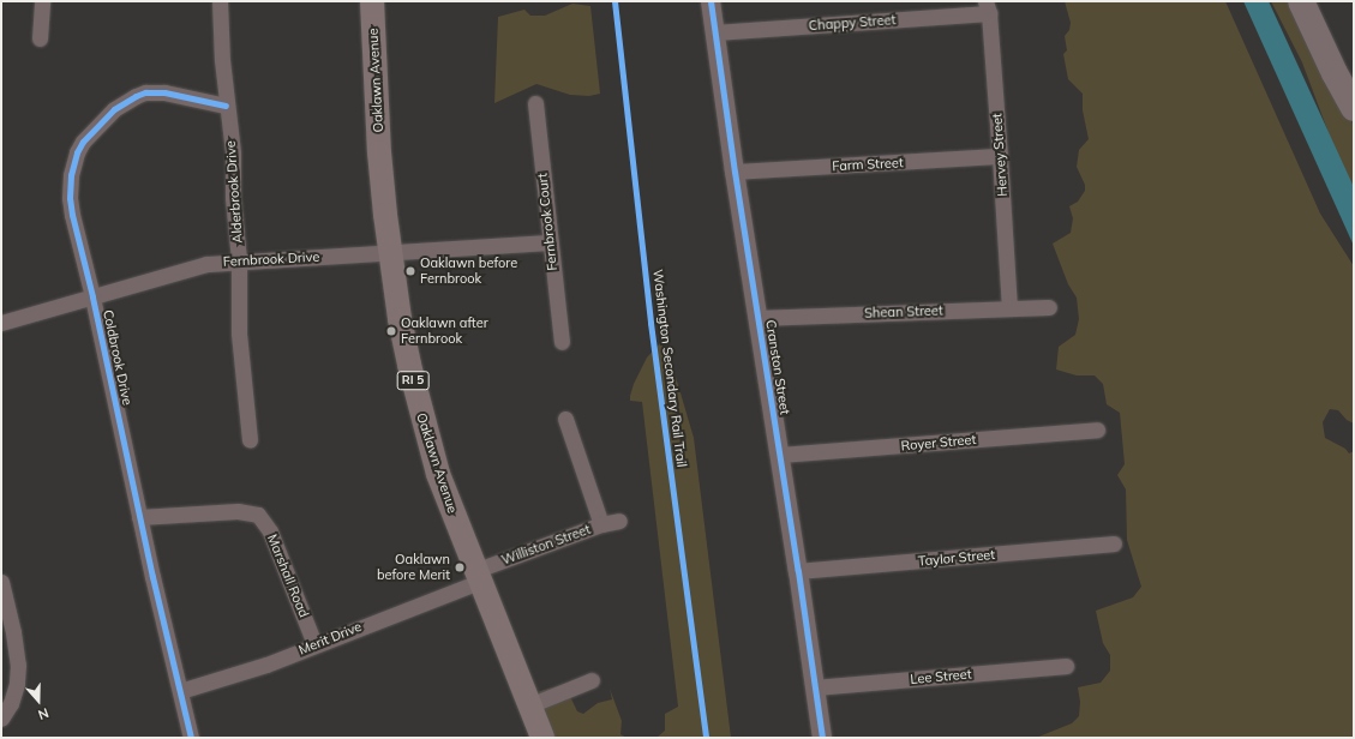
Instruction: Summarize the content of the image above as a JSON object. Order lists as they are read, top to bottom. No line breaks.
{"streets":{"main road":["Oaklawn Avenue","RI 5"],"street":["Chappy Street","Hervey Street","Farm Street","Alderbrook Drive","Fernbrook Court","Fernbrook Drive","Shean Street","Coldbrook Drive","Cranston Street","Royer Street","Williston Street","Taylor Street","Marshall Road","Merit Drive","Lee Street"],"cycle path":["Washington Secondary Rail Trail"]},"crossings":[["Chappy Street","Hervey Street"],["Chappy Street","Cranston Street"],["Oaklawn Avenue","Fernbrook Drive"],["Oaklawn Avenue","Williston Street"],["Oaklawn Avenue","Merit Drive"],["Hervey Street","Farm Street"],["Hervey Street","Shean Street"],["Farm Street","Cranston Street"],["Alderbrook Drive","Fernbrook Drive"],["Alderbrook Drive","Coldbrook Drive"],["Fernbrook Court","Fernbrook Drive"],["Fernbrook Drive","Coldbrook Drive"],["Shean Street","Cranston Street"],["Coldbrook Drive","Marshall Road"],["Coldbrook Drive","Merit Drive"],["Cranston Street","Royer Street"],["Cranston Street","Taylor Street"],["Cranston Street","Lee Street"],["Williston Street","Merit Drive"],["Marshall Road","Merit Drive"]],"places":["Oaklawn before Fernbrook","Oaklawn after Fernbrook","Oaklawn before Merit"],"north":"bottom"}
